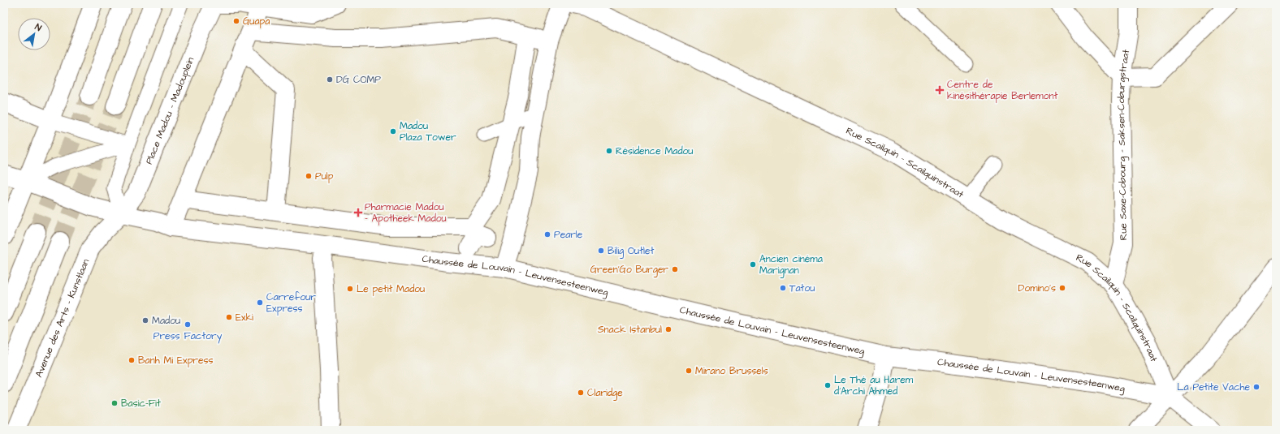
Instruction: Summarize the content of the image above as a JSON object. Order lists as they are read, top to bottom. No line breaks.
{"streets":{"main road":["Place Madou - Madouplein","Rue Saxe-Cobourg - Saksen-Coburgstraat","Rue Scailquin - Scailquinstraat","Chaussée de Louvain - Leuvensesteenweg","Avenue des Arts - Kunstlaan"]},"crossings":[["Place Madou - Madouplein","Avenue des Arts - Kunstlaan"],["Rue Saxe-Cobourg - Saksen-Coburgstraat","Rue Scailquin - Scailquinstraat"],["Rue Scailquin - Scailquinstraat","Chaussée de Louvain - Leuvensesteenweg"]],"places":{"other":["Guapa","DG COMP","Madou Plaza Tower","Résidence Madou","Pulp","Pearle","Bilig Outlet","Ancien cinéma Marignan","Green'Go Burger","Tatou","Domino's","Le petit Madou","Carrefour Express","Exki","Madou","Press Factory","Snack Istanbul","Banh Mi Express","Mirano Brussels","Le Thé au Harem d’Archi Ahmed","La Petite Vache","Claridge","Basic-Fit"],"health":["Centre de kinésithérapie Berlemont","Pharmacie Madou - Apotheek Madou"]},"north":"top right"}
